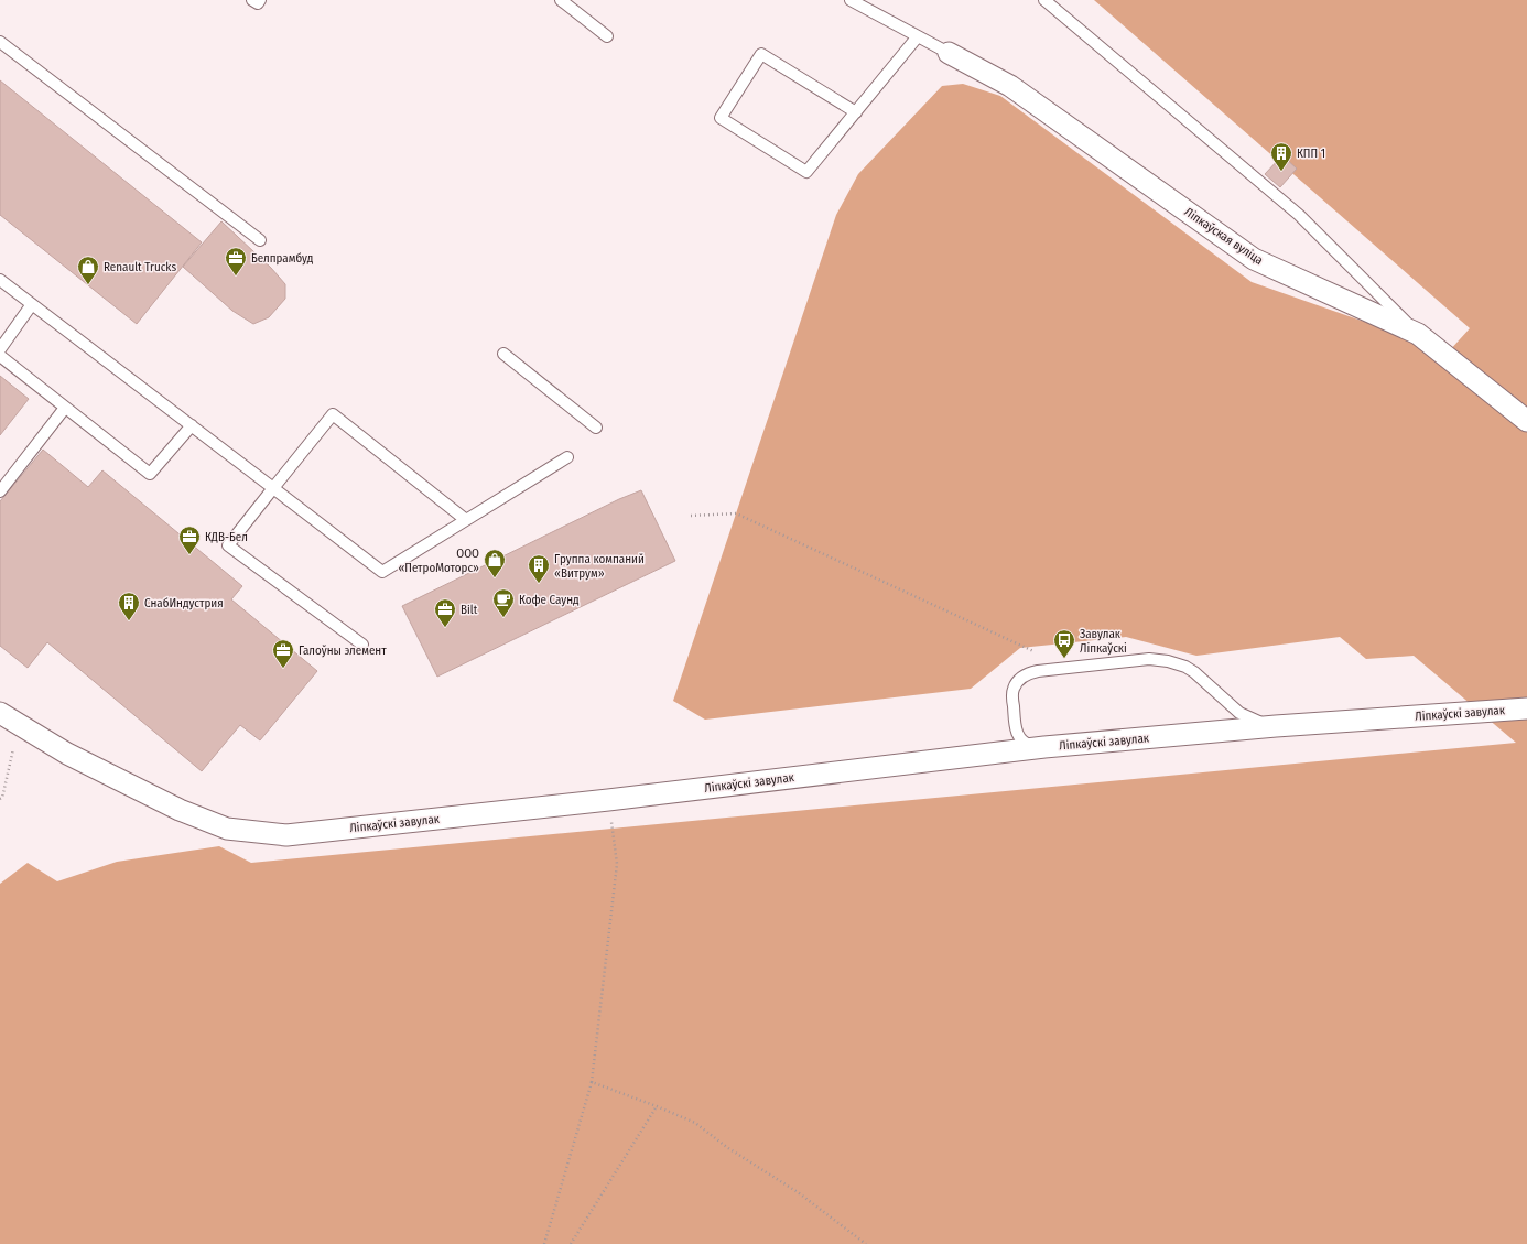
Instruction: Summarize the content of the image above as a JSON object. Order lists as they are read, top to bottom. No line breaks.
{"streets":{"street":["Ліпкаўская вуліца","Ліпкаўскі завулак"]},"places":{"building":["КПП 1","Группа компаний «Витрум»","СнабИндустрия"],"office":["Белпрамбуд","КДВ-Бел","Bilt","Галоўны элемент"],"shop":["Renault Trucks","ООО «ПетроМоторс»"],"cafe":["Кофе Саунд"],"bus stop":["Завулак Ліпкаўскі"]}}
